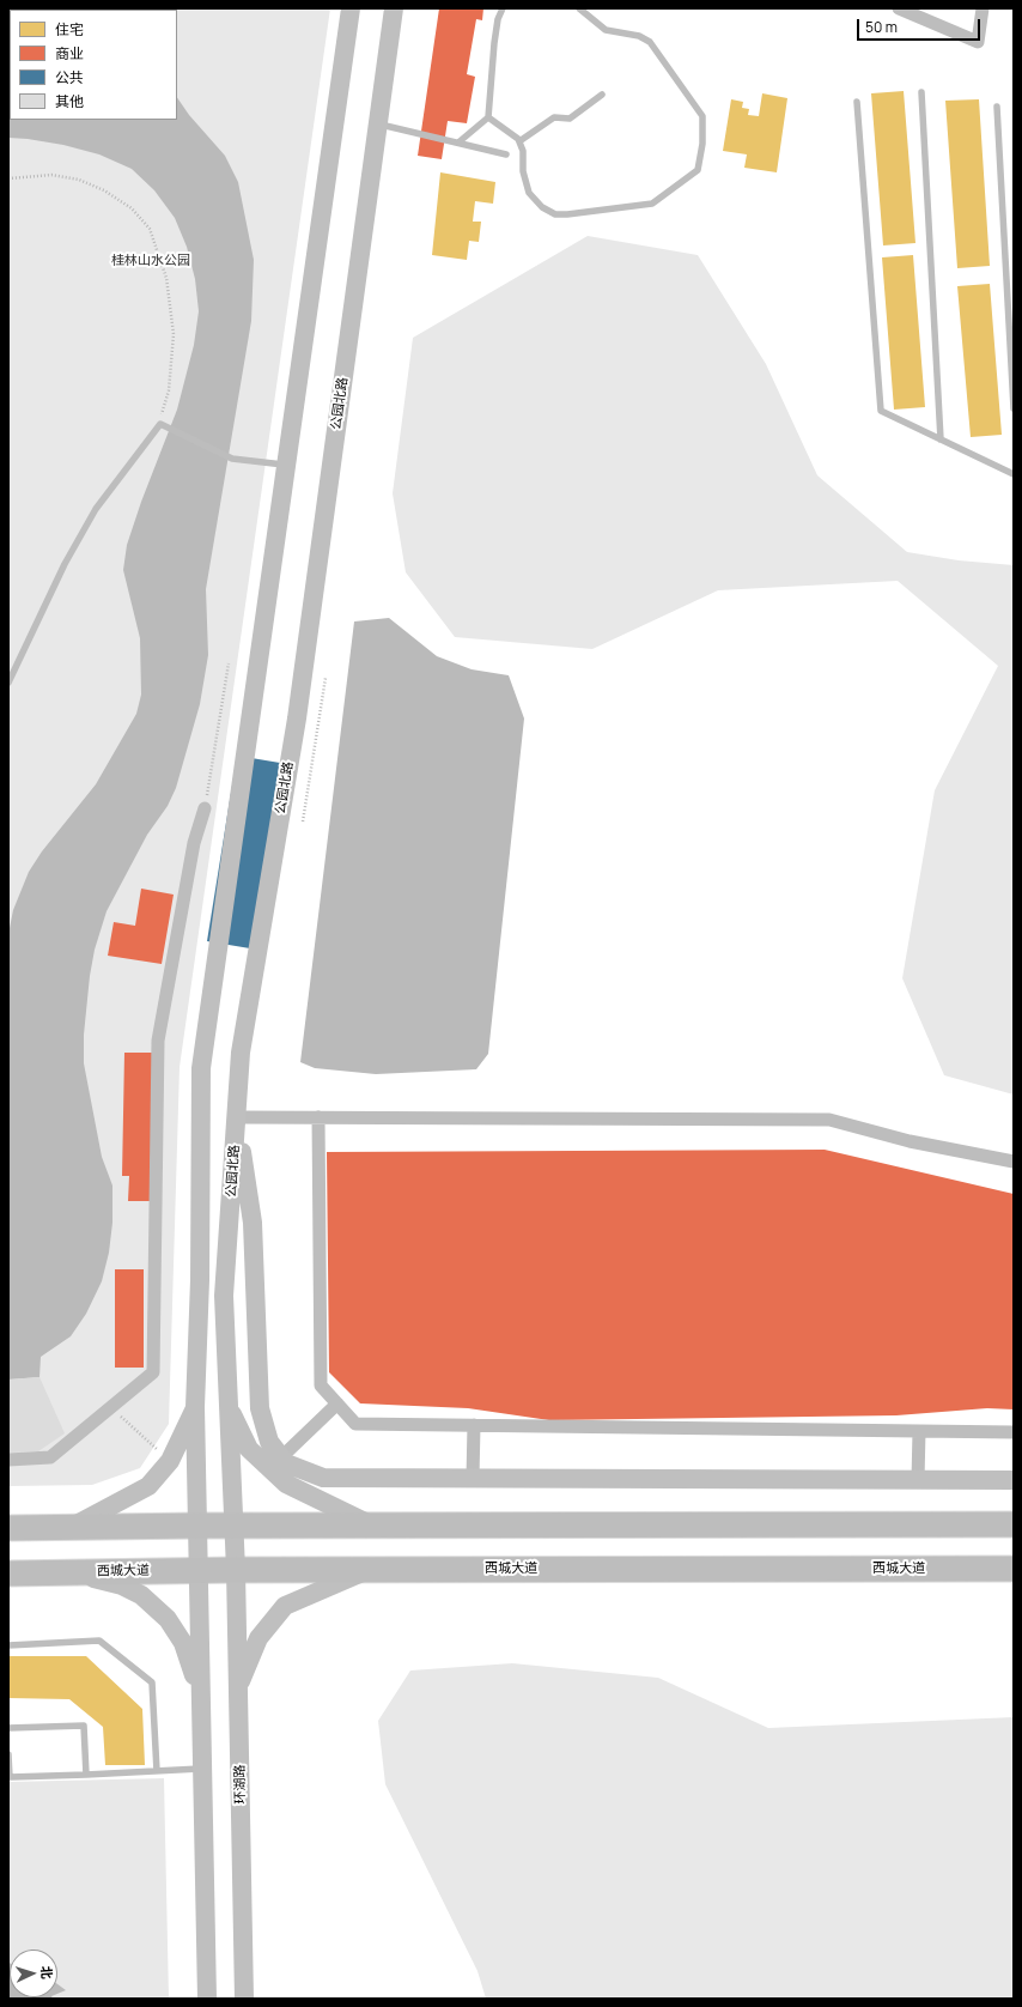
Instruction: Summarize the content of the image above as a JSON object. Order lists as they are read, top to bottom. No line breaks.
{"streets":{"highway":["西城大道"],"main road":["公园北路","环湖路"]},"crossings":[["公园北路","西城大道"],["公园北路","环湖路"],["西城大道","环湖路"]],"parks":["桂林山水公园"],"legend":["住宅","商业","公共","其他"],"scale_bar":"50 m","north":"right"}
